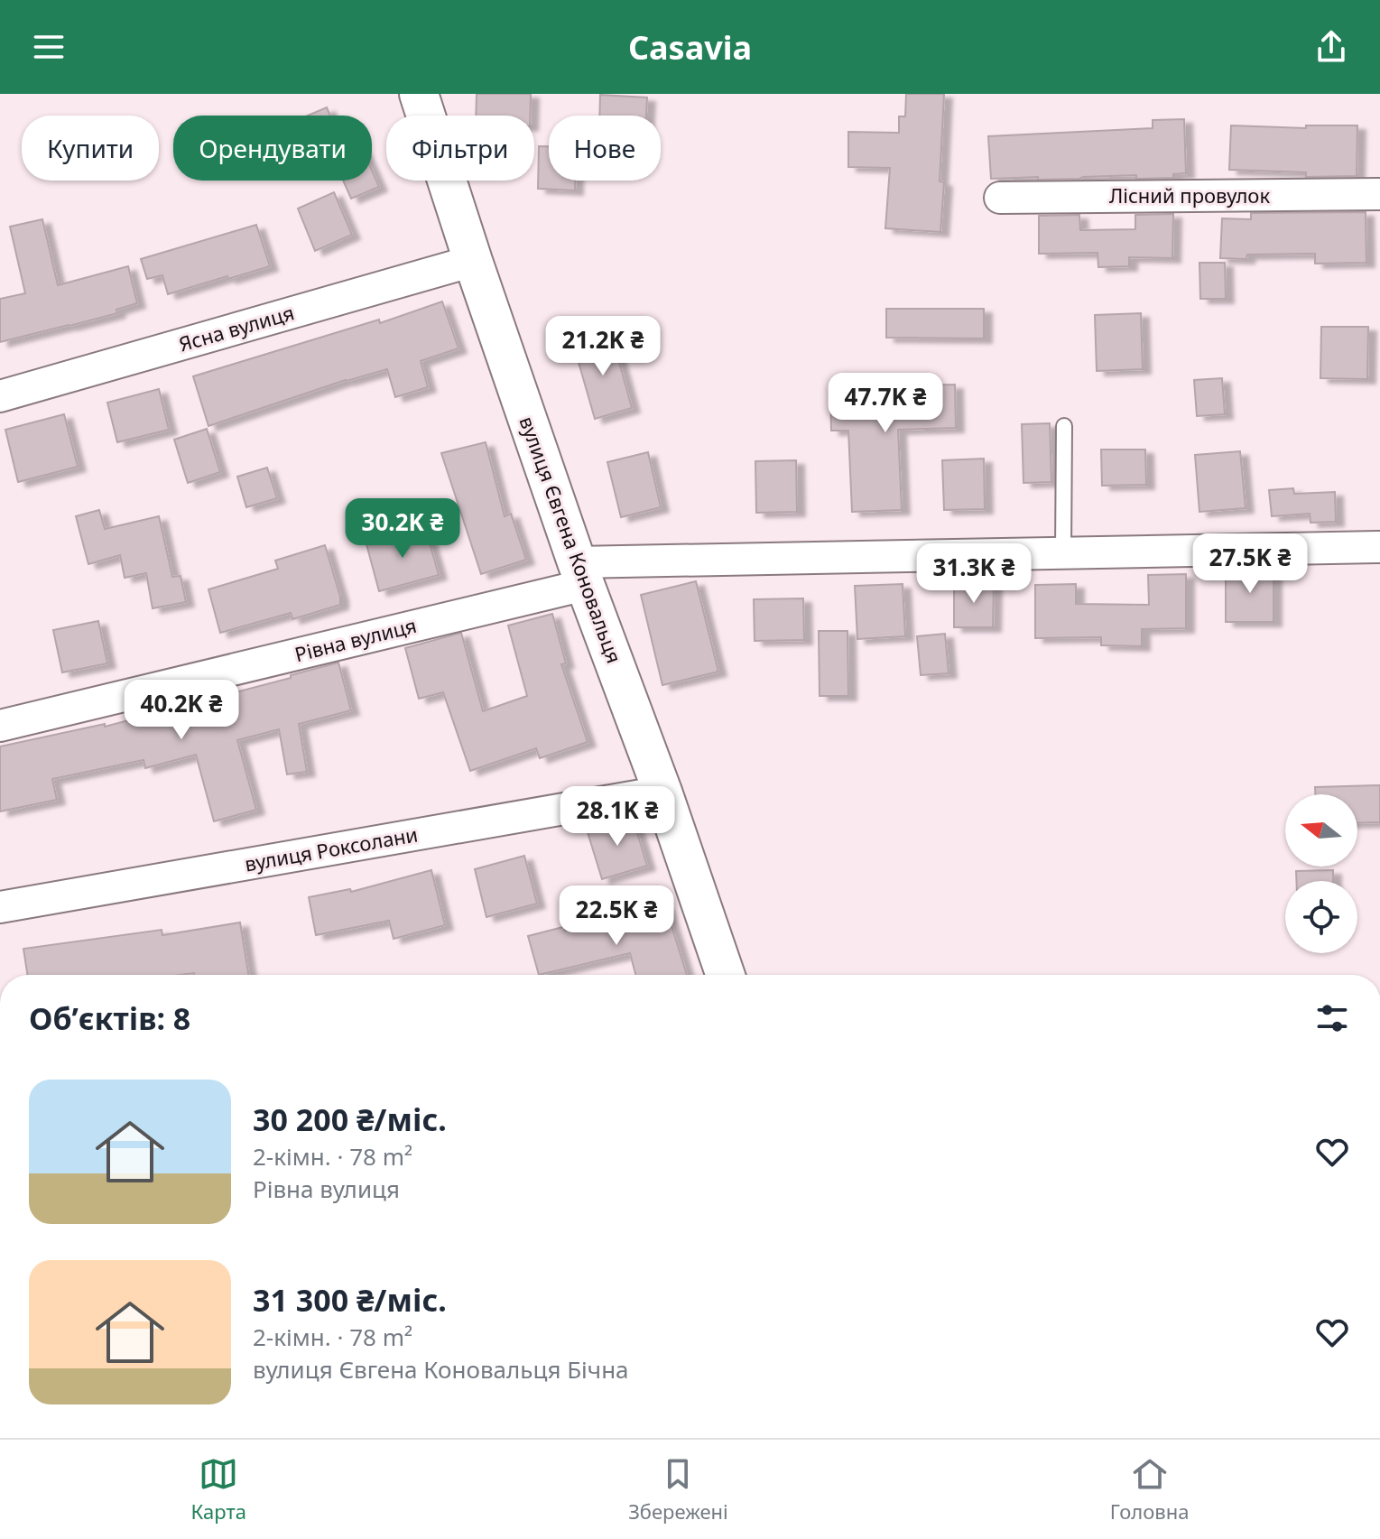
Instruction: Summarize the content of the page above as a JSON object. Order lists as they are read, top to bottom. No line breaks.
{"streets":{"street":["Лісний провулок","Ясна вулиця","вулиця Євгена Коновальця","Рівна вулиця","вулиця Роксолани"]},"crossings":[["Ясна вулиця","вулиця Євгена Коновальця"],["вулиця Євгена Коновальця","Рівна вулиця"],["вулиця Євгена Коновальця","вулиця Роксолани"]],"north":"left","page":{"header":"Casavia","chip":["Купити","Орендувати","Фільтри","Нове"],"price":["21.2K ₴","47.7K ₴","30.2K ₴","27.5K ₴","31.3K ₴","40.2K ₴","28.1K ₴","22.5K ₴"],"heading":"Об’єктів: 8","list":[{"name":"30 200 ₴/міс.","note":"2-кімн. · 78 m² · Рівна вулиця"},{"name":"31 300 ₴/міс.","note":"2-кімн. · 78 m² · вулиця Євгена Коновальця Бічна"}],"tabs":["Карта","Збережені","Головна"]}}
